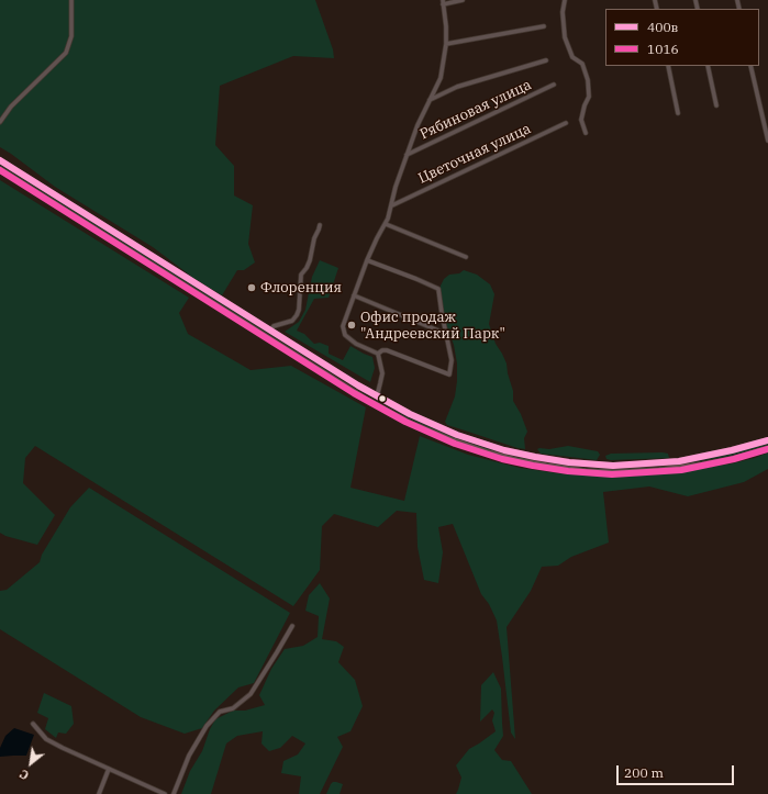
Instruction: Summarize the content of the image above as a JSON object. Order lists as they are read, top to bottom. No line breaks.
{"streets":{"street":["Рябиновая улица","Цветочная улица"]},"places":["Флоренция","Офис продаж \"Андреевский Парк\""],"lines":["transit line 400в","transit line 1016"],"legend":["400в","1016"],"scale_bar":"200 m","north":"bottom left"}
